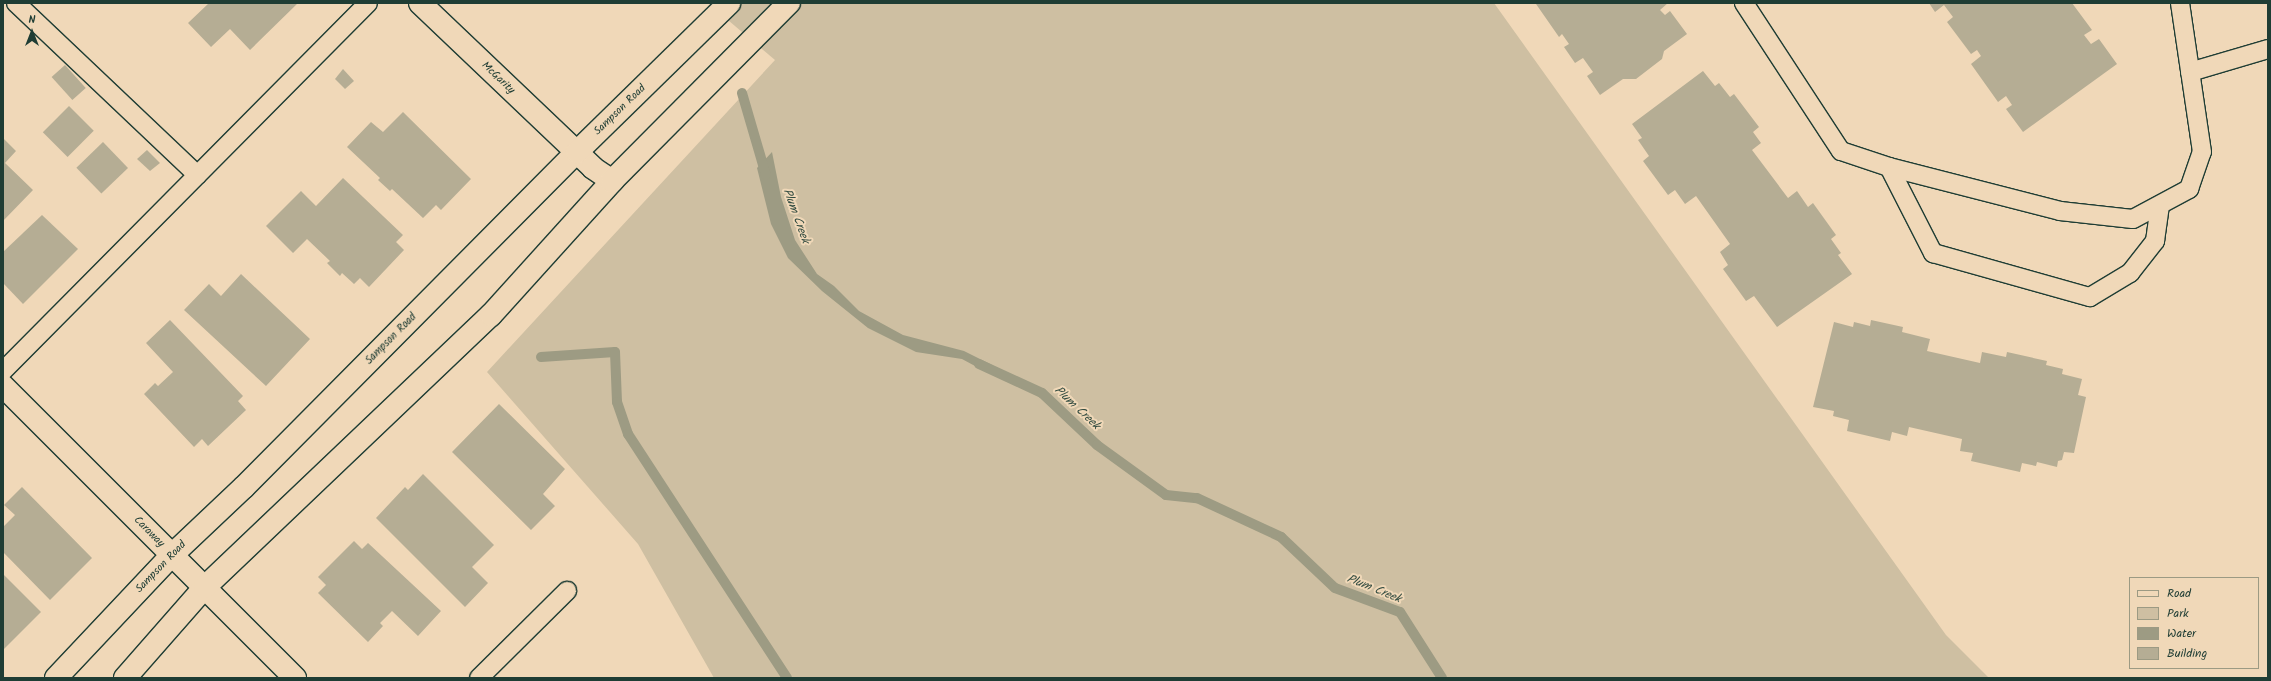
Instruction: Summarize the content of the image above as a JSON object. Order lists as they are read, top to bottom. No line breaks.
{"streets":{"street":["McGarity","Sampson Road","Caraway"]},"crossings":[["McGarity","Sampson Road"],["Sampson Road","Caraway"]],"water":["Plum Creek"],"legend":["Road","Park","Water","Building"],"north":"top"}
